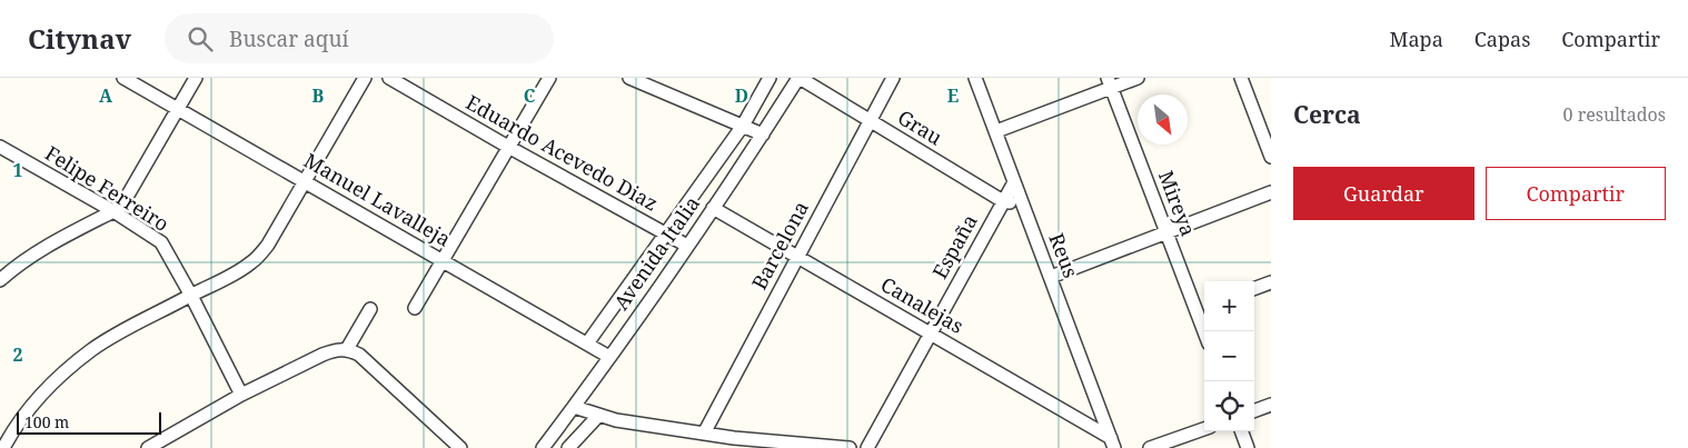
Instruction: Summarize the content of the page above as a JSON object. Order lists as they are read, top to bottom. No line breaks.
{"streets":{"street":["Grau","Eduardo Acevedo Diaz","Felipe Ferreiro","Manuel Lavalleja","Mireya","Barcelona","España","Avenida Italia","Reus","Canalejas"]},"crossings":[["Grau","Barcelona"],["Grau","España"],["Grau","Avenida Italia"],["Grau","Reus"],["Eduardo Acevedo Diaz","Avenida Italia"],["Manuel Lavalleja","Avenida Italia"],["Barcelona","Canalejas"],["España","Reus"],["España","Canalejas"],["Avenida Italia","Canalejas"],["Reus","Canalejas"]],"scale_bar":"100 m","north":"bottom right","page":{"header":"Citynav","search":"Buscar aquí","nav":["Mapa","Capas","Compartir"],"heading":["Cerca","0 resultados"],"buttons":["Guardar","Compartir"],"map_buttons":["+","−"],"scale":"100 m"},"grid":{"columns":["A","B","C","D","E"],"rows":["1","2"]}}
